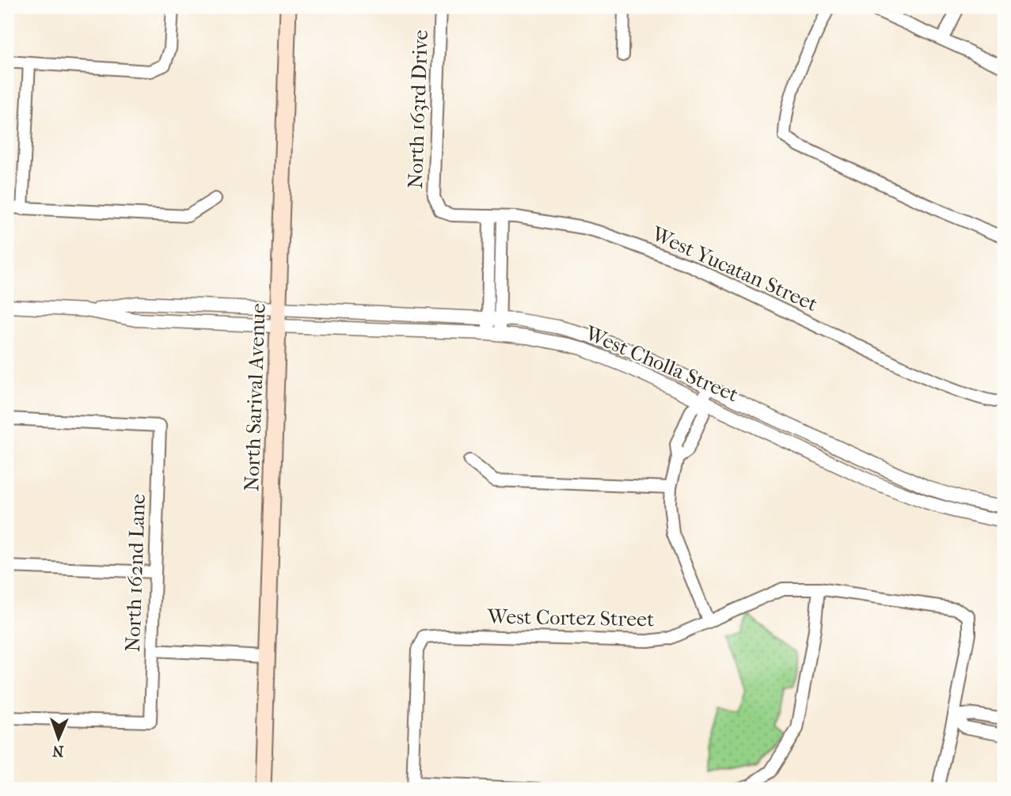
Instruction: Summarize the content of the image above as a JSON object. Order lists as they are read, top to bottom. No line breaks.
{"streets":{"main road":["North Sarival Avenue"],"street":["North 163rd Drive","West Yucatan Street","West Cholla Street","North 162nd Lane","West Cortez Street"]},"crossings":[["North 163rd Drive","West Yucatan Street"],["West Cholla Street","North Sarival Avenue"]],"north":"bottom"}
